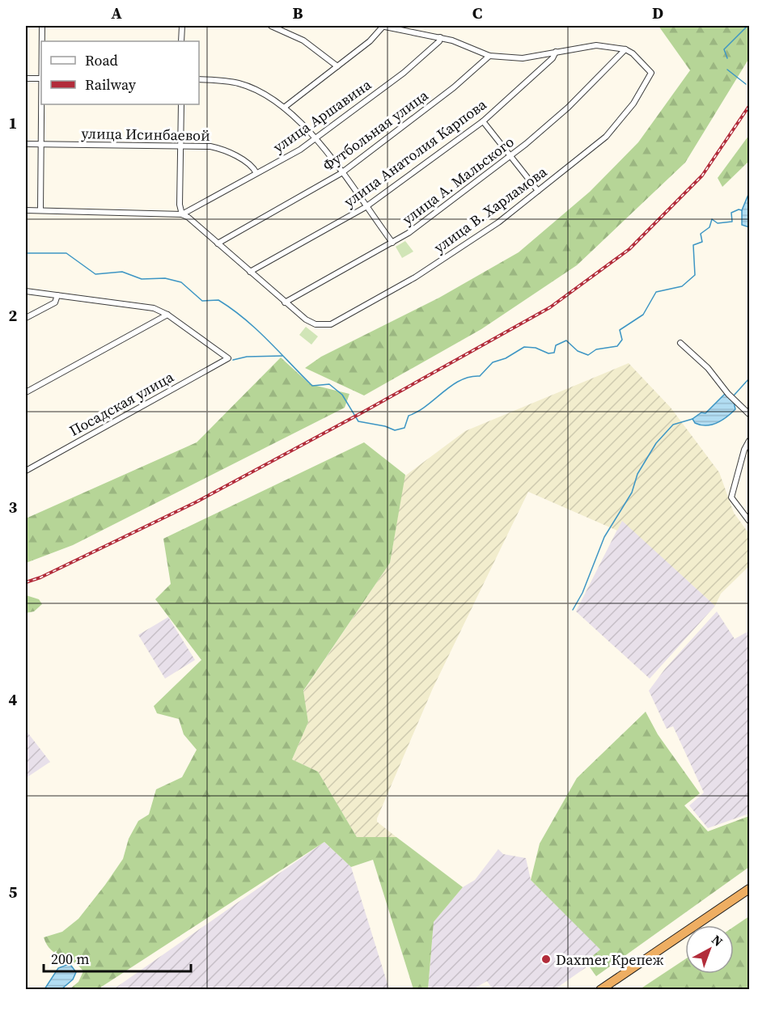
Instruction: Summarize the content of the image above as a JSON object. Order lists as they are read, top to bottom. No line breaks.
{"streets":{"street":["улица Аршавина","Футбольная улица","улица Исинбаевой","улица Анатолия Карпова","улица А. Мальского","улица В. Харламова","Посадская улица"]},"crossings":[["улица Аршавина","улица Исинбаевой"],["улица Аршавина","улица В. Харламова"],["Футбольная улица","улица В. Харламова"],["улица Анатолия Карпова","улица В. Харламова"],["улица А. Мальского","улица В. Харламова"]],"places":["Daxmer Крепеж"],"legend":["Road","Railway"],"scale_bar":"200 m","north":"top right","grid":{"columns":["A","B","C","D"],"rows":["1","2","3","4","5"]}}
